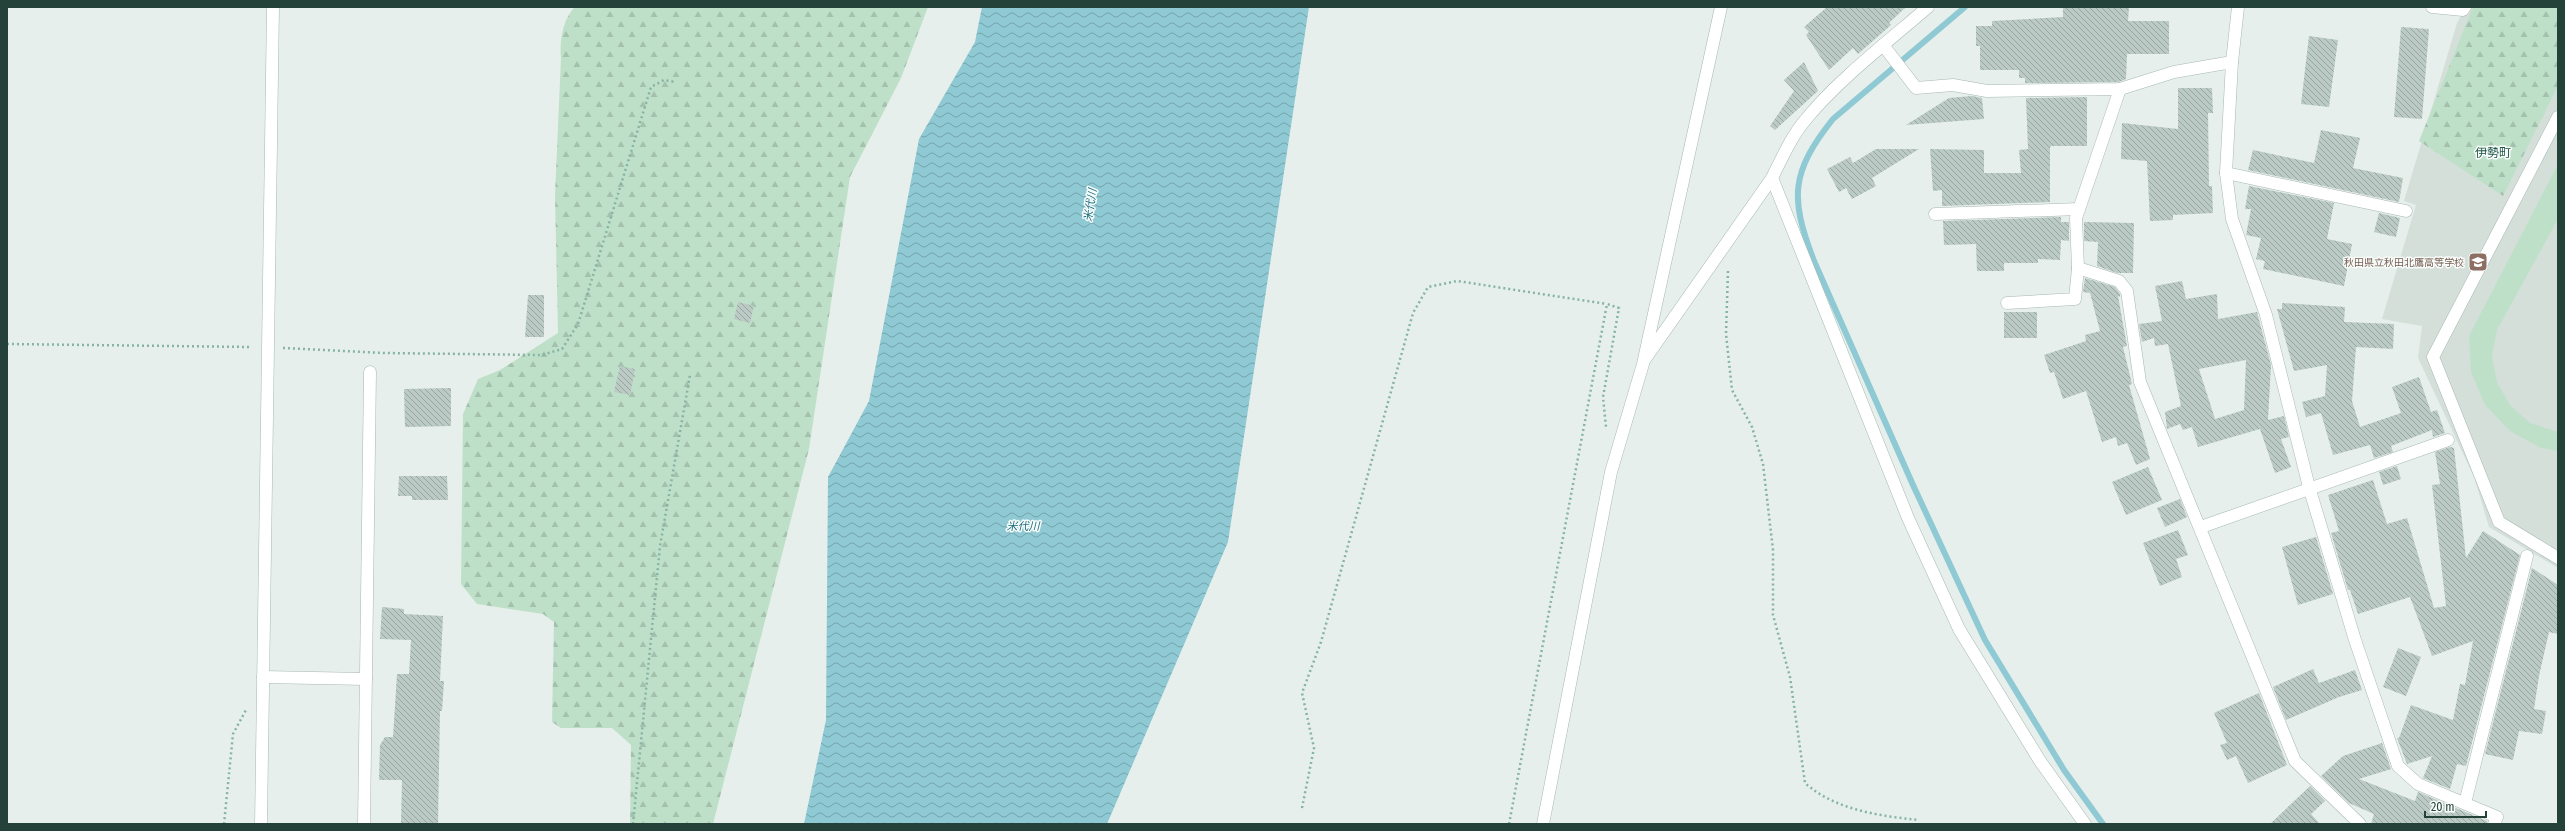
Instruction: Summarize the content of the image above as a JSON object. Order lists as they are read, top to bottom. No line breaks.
{"districts":["伊勢町"],"water":["米代川"],"places":{"school or university":["秋田県立秋田北鷹高等学校"]},"scale_bar":"20 m"}
